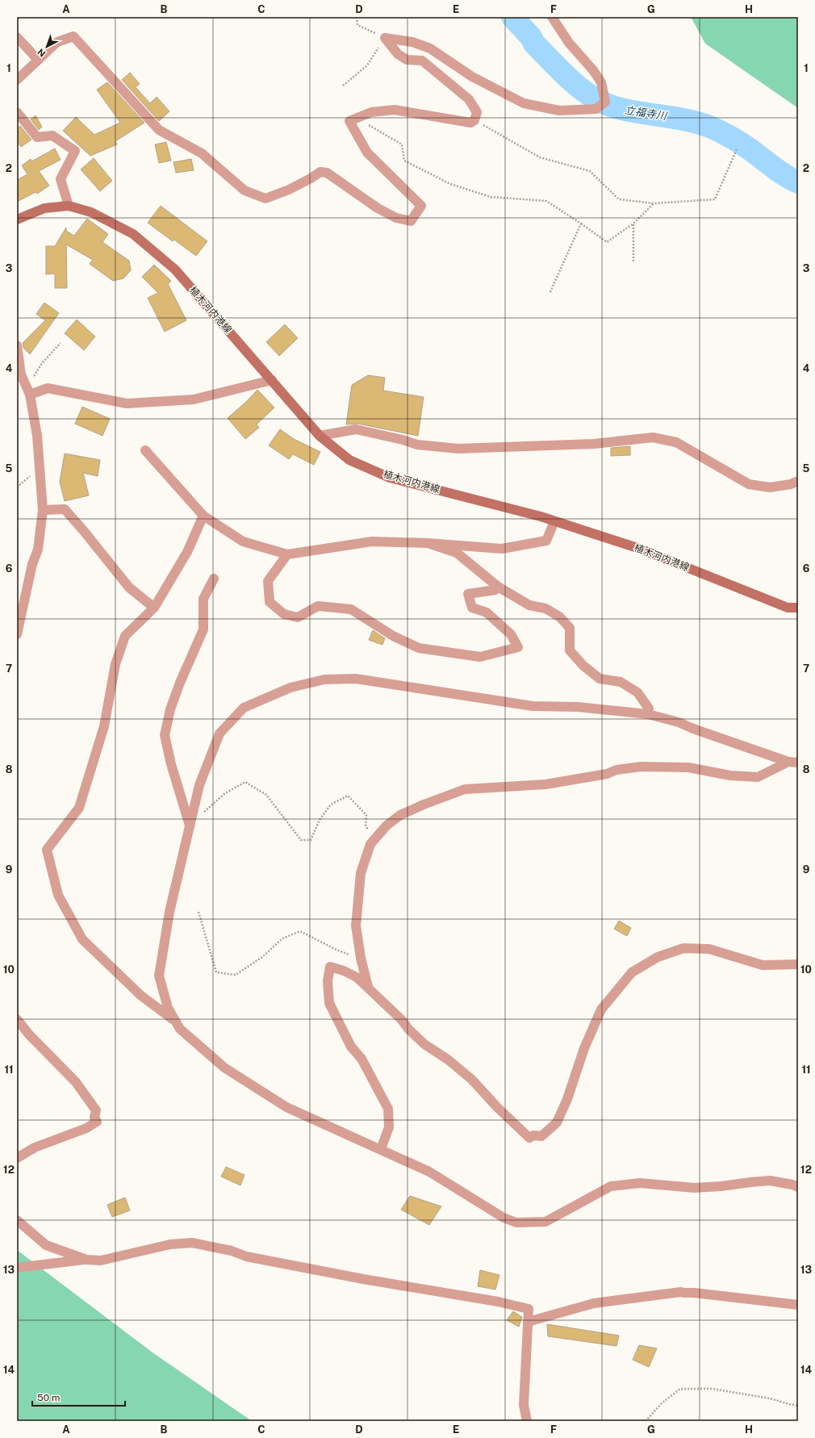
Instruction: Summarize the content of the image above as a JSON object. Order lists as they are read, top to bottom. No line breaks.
{"streets":{"main road":["植木河内港線"]},"water":["立福寺川"],"scale_bar":"50 m","north":"bottom left","grid":{"columns":["A","B","C","D","E","F","G","H"],"rows":["1","2","3","4","5","6","7","8","9","10","11","12","13","14"]}}
